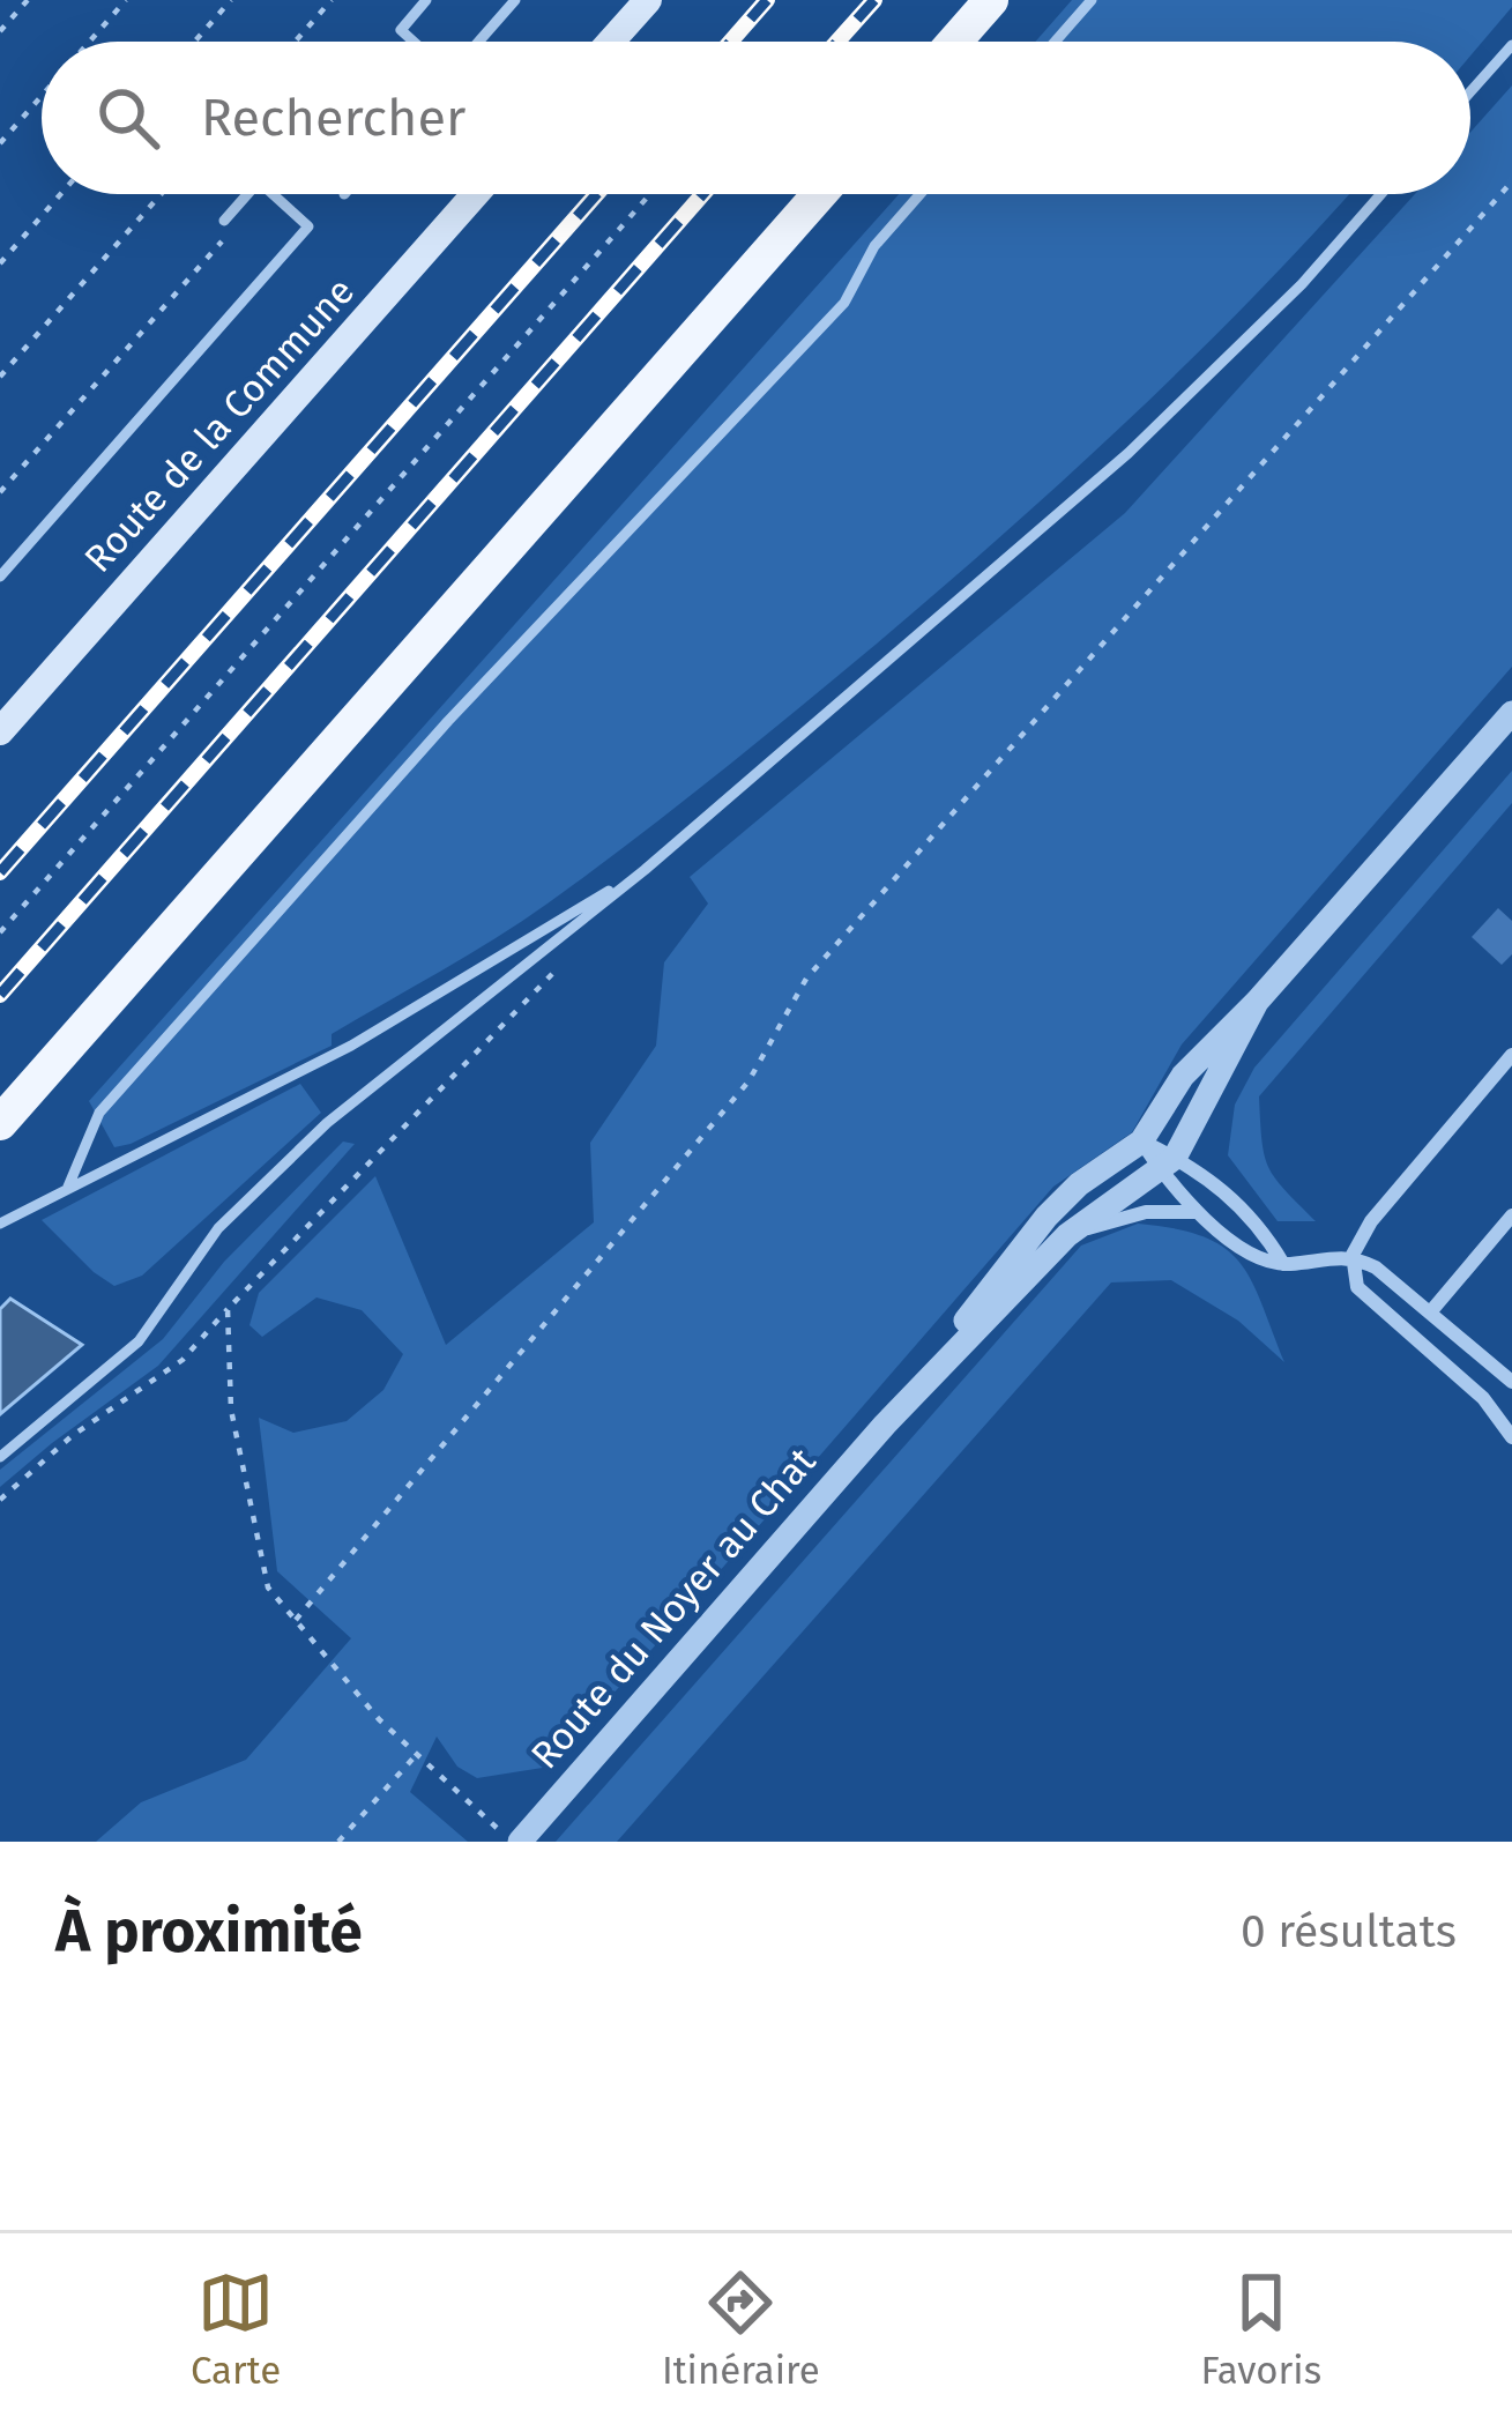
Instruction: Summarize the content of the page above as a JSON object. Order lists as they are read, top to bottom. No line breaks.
{"streets":{"main road":["Route de la Commune"],"street":["Route du Noyer au Chat"]},"page":{"search":"Rechercher","heading":["À proximité","0 résultats"],"nav":["Carte","Itinéraire","Favoris"]}}
